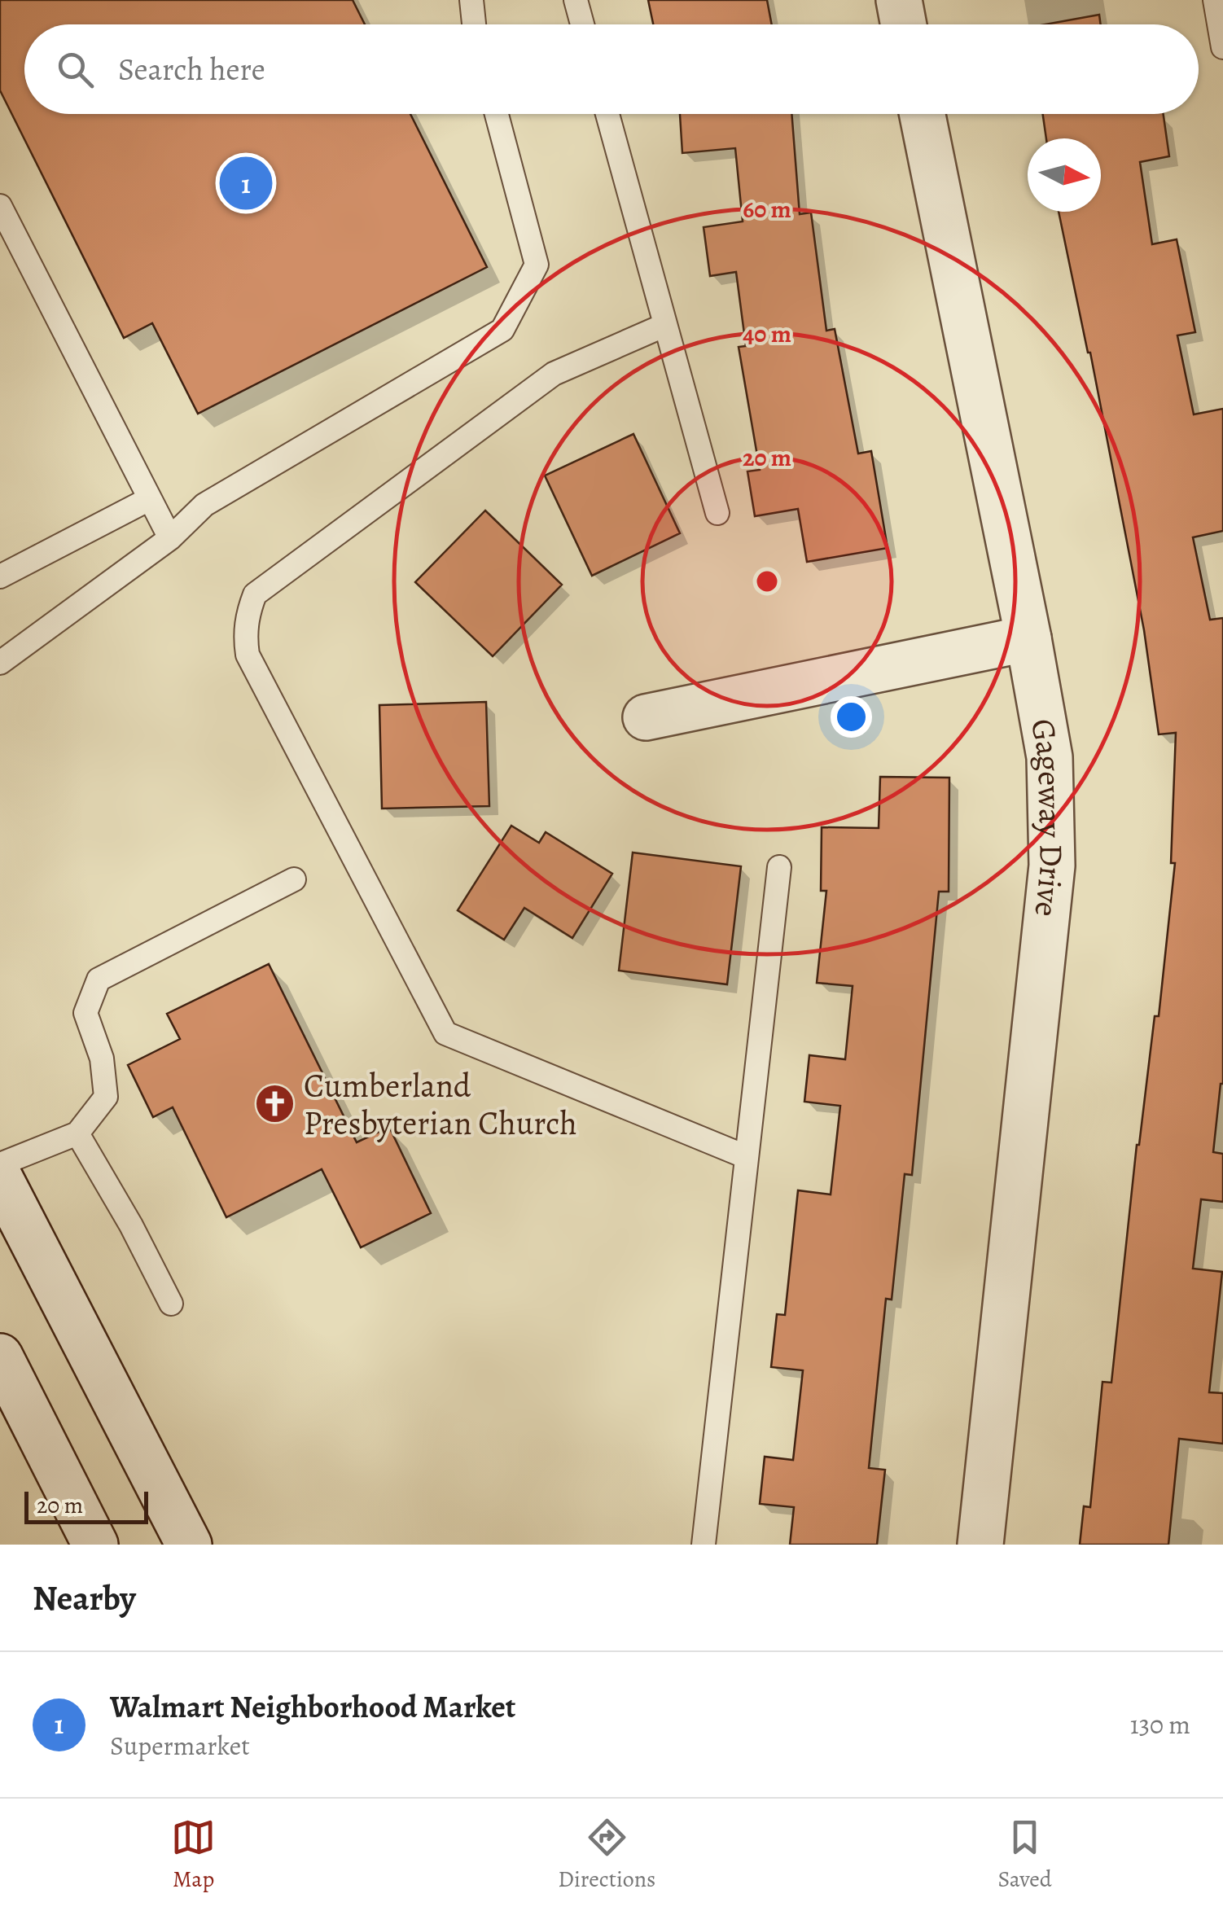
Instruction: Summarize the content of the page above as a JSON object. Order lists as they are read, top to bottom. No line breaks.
{"streets":{"street":["Gageway Drive"]},"places":{"church":["Cumberland Presbyterian Church"]},"scale_bar":"20 m","north":"right","page":{"search":"Search here","pins":"1","scale":"20 m","heading":"Nearby","list":[{"mark":"1","name":"Walmart Neighborhood Market","note":"Supermarket","value":"130 m"}],"nav":["Map","Directions","Saved"]},"rings":["60 m","40 m","20 m"]}
